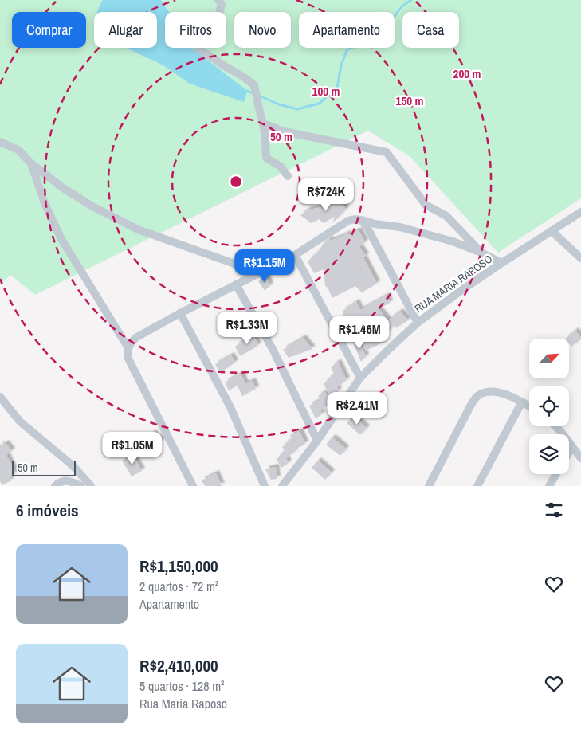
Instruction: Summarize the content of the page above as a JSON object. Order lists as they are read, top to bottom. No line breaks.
{"streets":{"street":["RUA MARIA RAPOSO"]},"scale_bar":"50 m","north":"top right","page":{"chip":["Comprar","Alugar","Filtros","Novo","Apartamento","Casa"],"price":["R$724K","R$1.15M","R$1.33M","R$1.46M","R$2.41M","R$1.05M"],"scale":"50 m","heading":"6 imóveis","list":[{"name":"R$1,150,000","note":"2 quartos · 72 m² · Apartamento"},{"name":"R$2,410,000","note":"5 quartos · 128 m² · Rua Maria Raposo"}]},"rings":["200 m","100 m","150 m","50 m"]}
